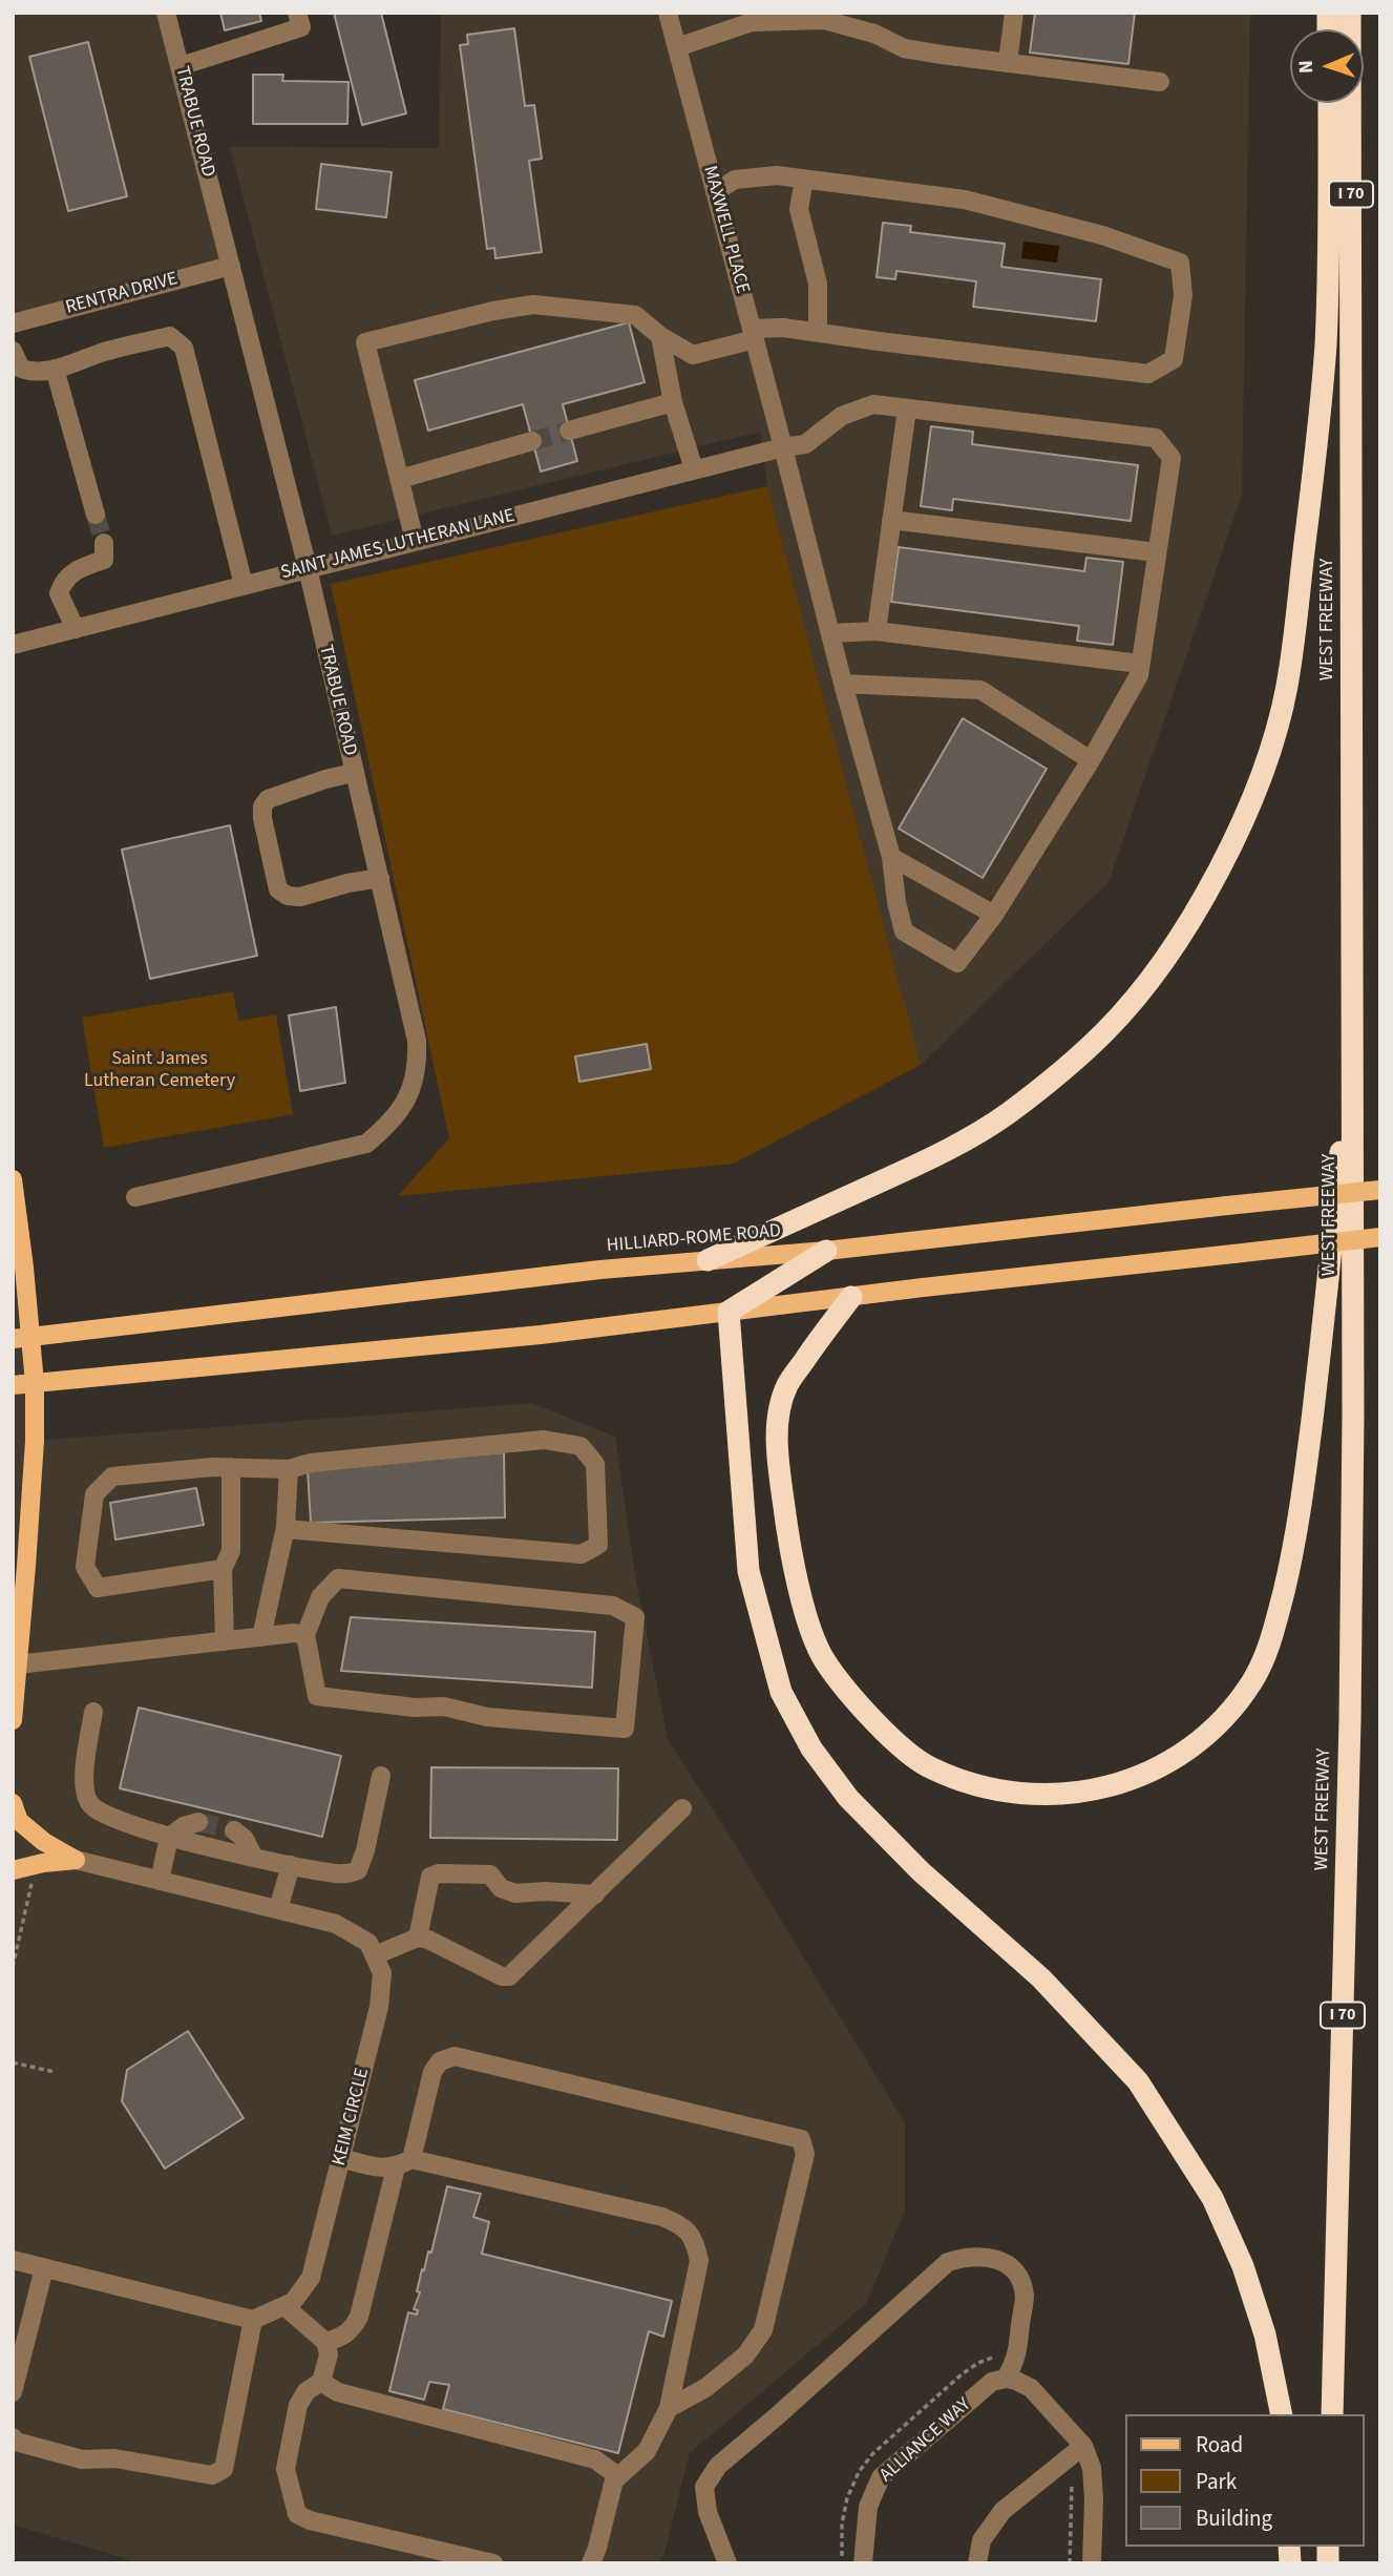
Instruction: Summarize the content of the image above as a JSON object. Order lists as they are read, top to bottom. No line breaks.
{"streets":{"highway":["I 70","WEST FREEWAY"],"main road":["HILLIARD-ROME ROAD"],"street":["TRABUE ROAD","MAXWELL PLACE","RENTRA DRIVE","SAINT JAMES LUTHERAN LANE","KEIM CIRCLE","ALLIANCE WAY"]},"crossings":[["TRABUE ROAD","RENTRA DRIVE"],["TRABUE ROAD","SAINT JAMES LUTHERAN LANE"],["MAXWELL PLACE","SAINT JAMES LUTHERAN LANE"]],"parks":["Saint James Lutheran Cemetery"],"legend":["Road","Park","Building"],"north":"left"}
